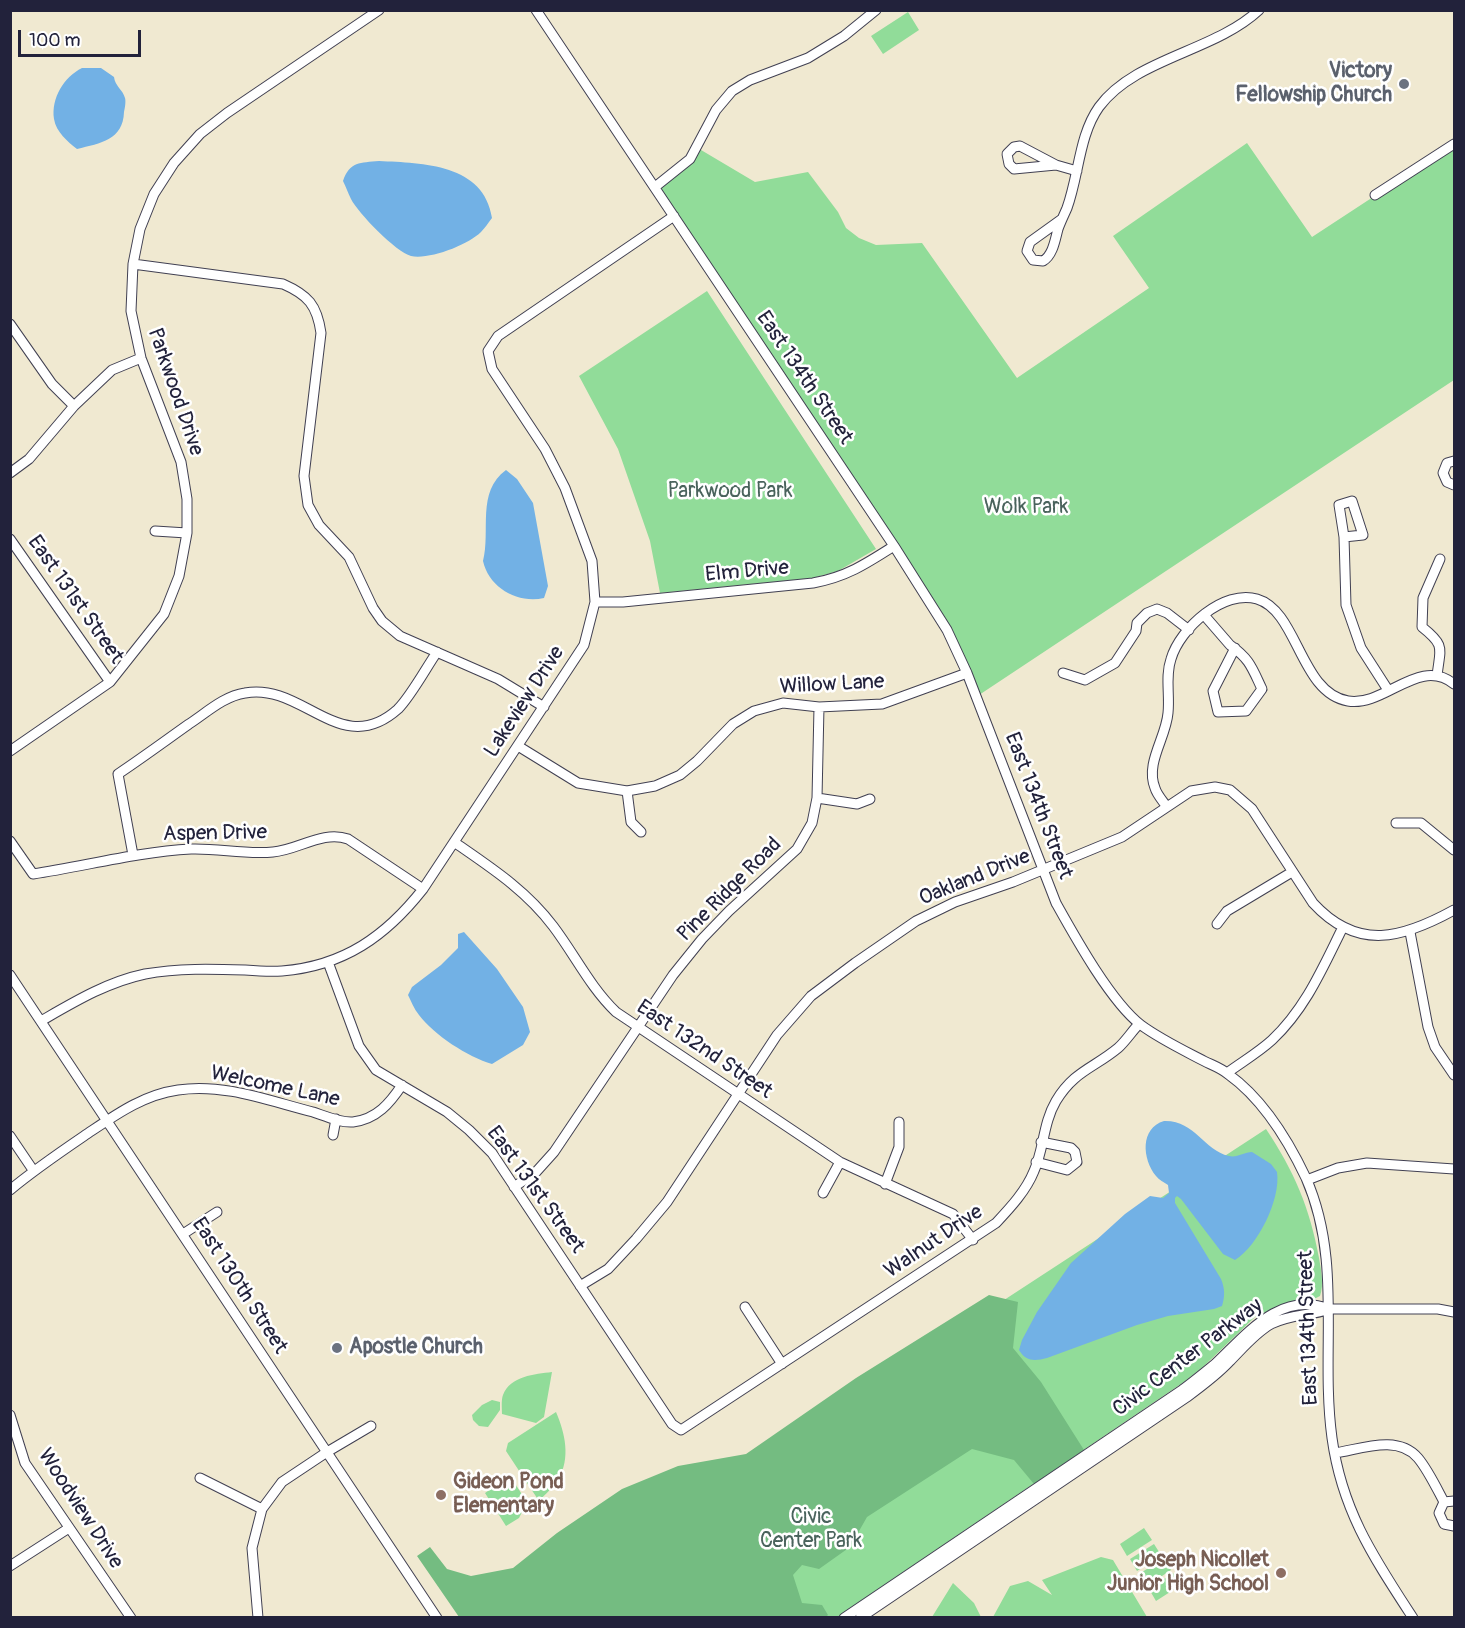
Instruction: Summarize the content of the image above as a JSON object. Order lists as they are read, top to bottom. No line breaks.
{"streets":{"street":["East 134th Street","Parkwood Drive","Elm Drive","East 131st Street","Willow Lane","Lakeview Drive","Aspen Drive","Oakland Drive","Pine Ridge Road","East 132nd Street","Welcome Lane","Walnut Drive","East 130th Street","Civic Center Parkway","Woodview Drive"]},"crossings":[["East 134th Street","Elm Drive"],["East 134th Street","Willow Lane"],["East 134th Street","Lakeview Drive"],["East 134th Street","Oakland Drive"],["East 134th Street","Walnut Drive"],["East 134th Street","Civic Center Parkway"],["Parkwood Drive","East 131st Street"],["Elm Drive","Lakeview Drive"],["East 131st Street","Lakeview Drive"],["East 131st Street","Oakland Drive"],["East 131st Street","Pine Ridge Road"],["East 131st Street","Welcome Lane"],["East 131st Street","Walnut Drive"],["Willow Lane","Lakeview Drive"],["Willow Lane","Pine Ridge Road"],["Lakeview Drive","Aspen Drive"],["Lakeview Drive","East 132nd Street"],["Lakeview Drive","East 130th Street"],["Oakland Drive","East 132nd Street"],["Pine Ridge Road","East 132nd Street"],["East 132nd Street","Walnut Drive"],["Welcome Lane","East 130th Street"]],"parks":["Parkwood Park","Wolk Park","Civic Center Park"],"places":["Victory Fellowship Church","Apostle Church","Gideon Pond Elementary","Joseph Nicollet Junior High School"],"scale_bar":"100 m"}
